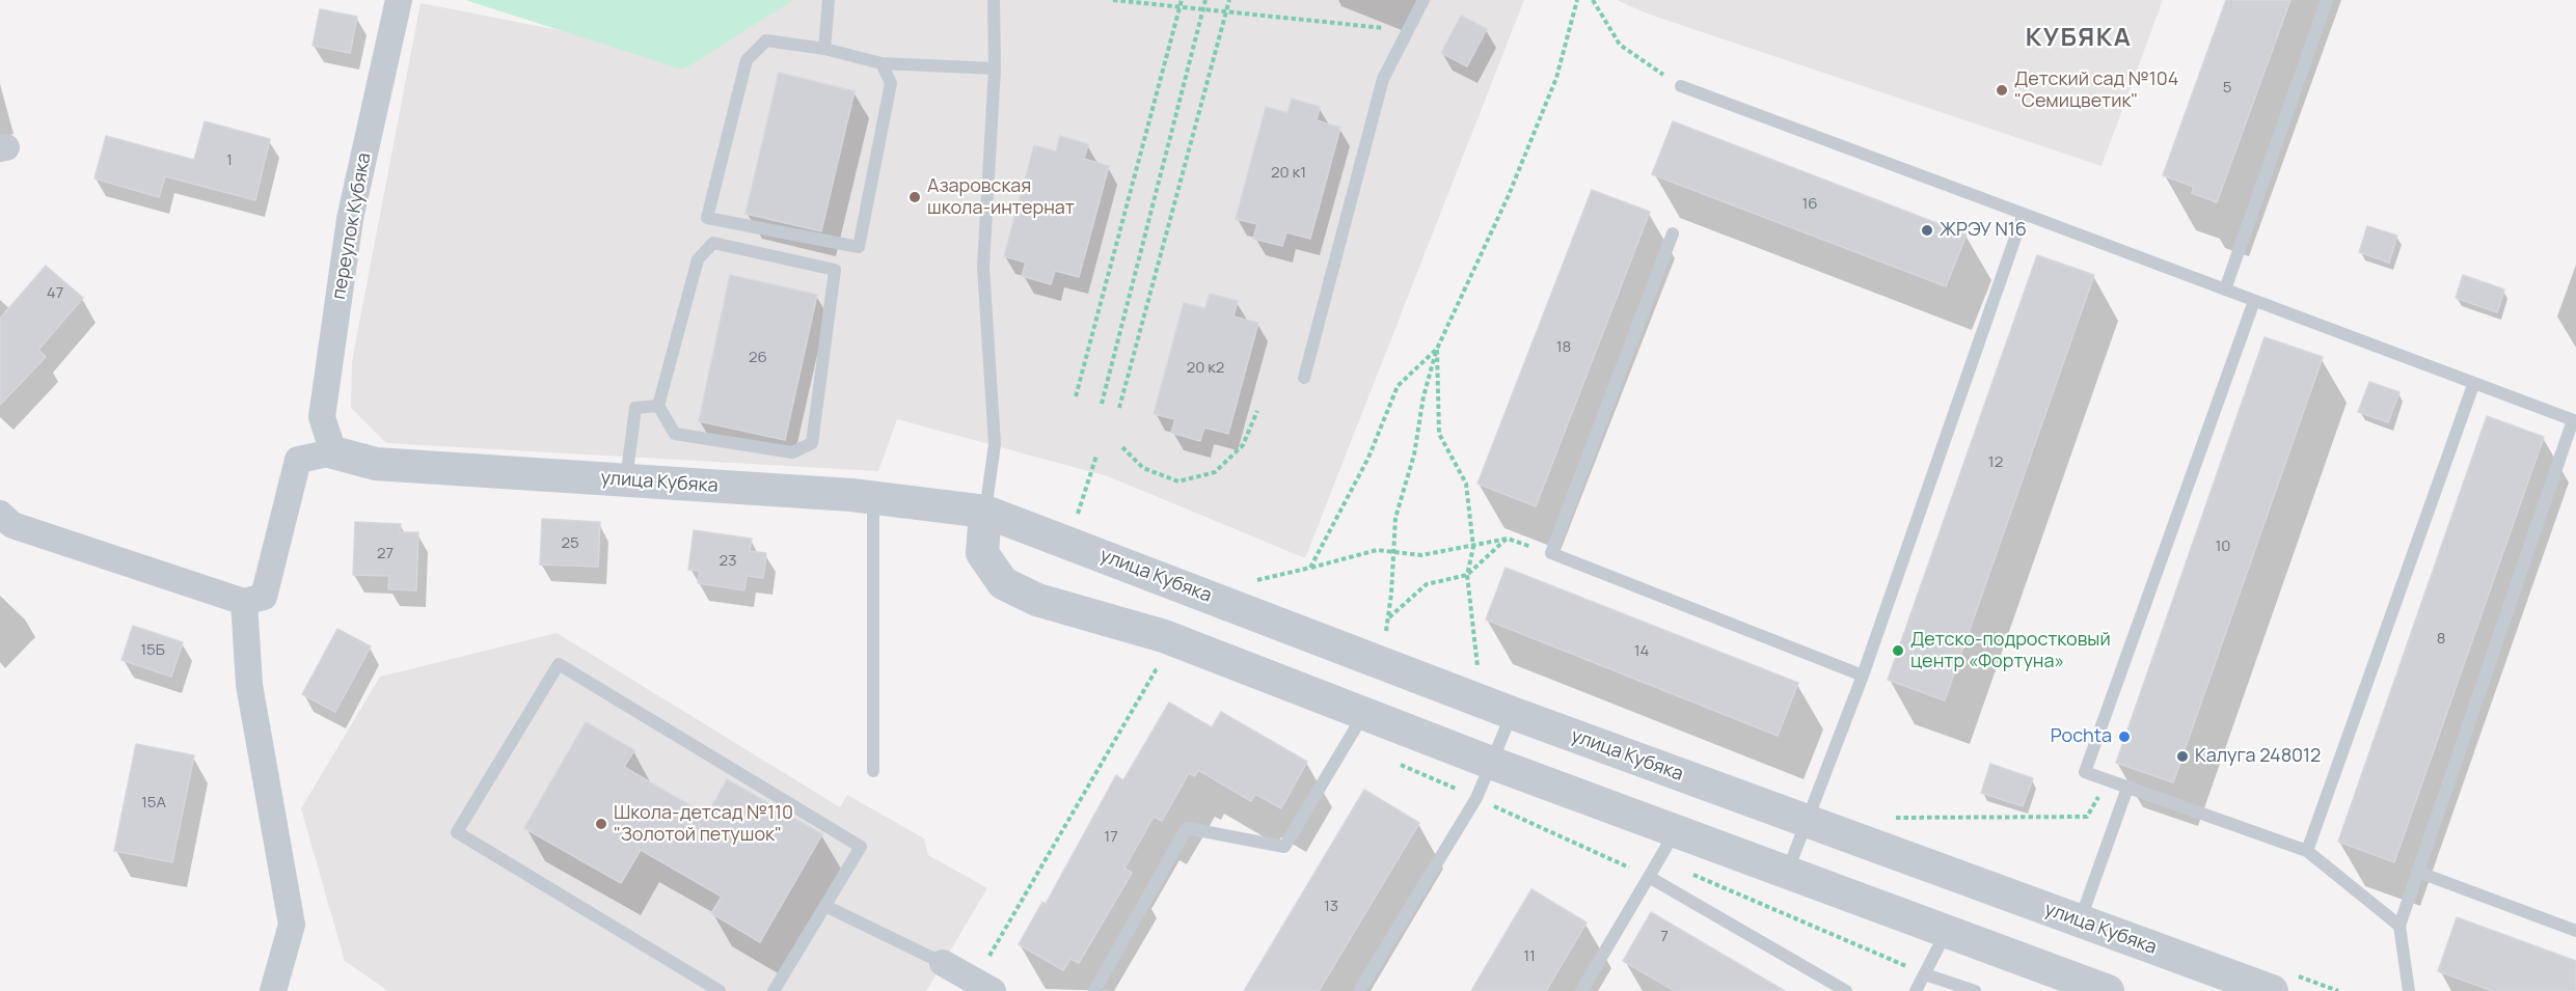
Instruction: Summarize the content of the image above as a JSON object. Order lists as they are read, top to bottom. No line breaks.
{"streets":{"street":["переулок Кубяка","улица Кубяка"]},"crossings":[["переулок Кубяка","улица Кубяка"]],"districts":["КУБЯКА"],"places":["Детский сад №104 \"Семицветик\"","Азаровская школа-интернат","ЖРЭУ N16","Детско-подростковый центр «Фортуна»","Pochta","Калуга 248012","Школа-детсад №110 \"Золотой петушок\""],"house_numbers":["5","1","20 к1","16","47","18","26","20 к2","12","25","10","27","23","8","15Б","14","15А","17","13","7","11"]}
